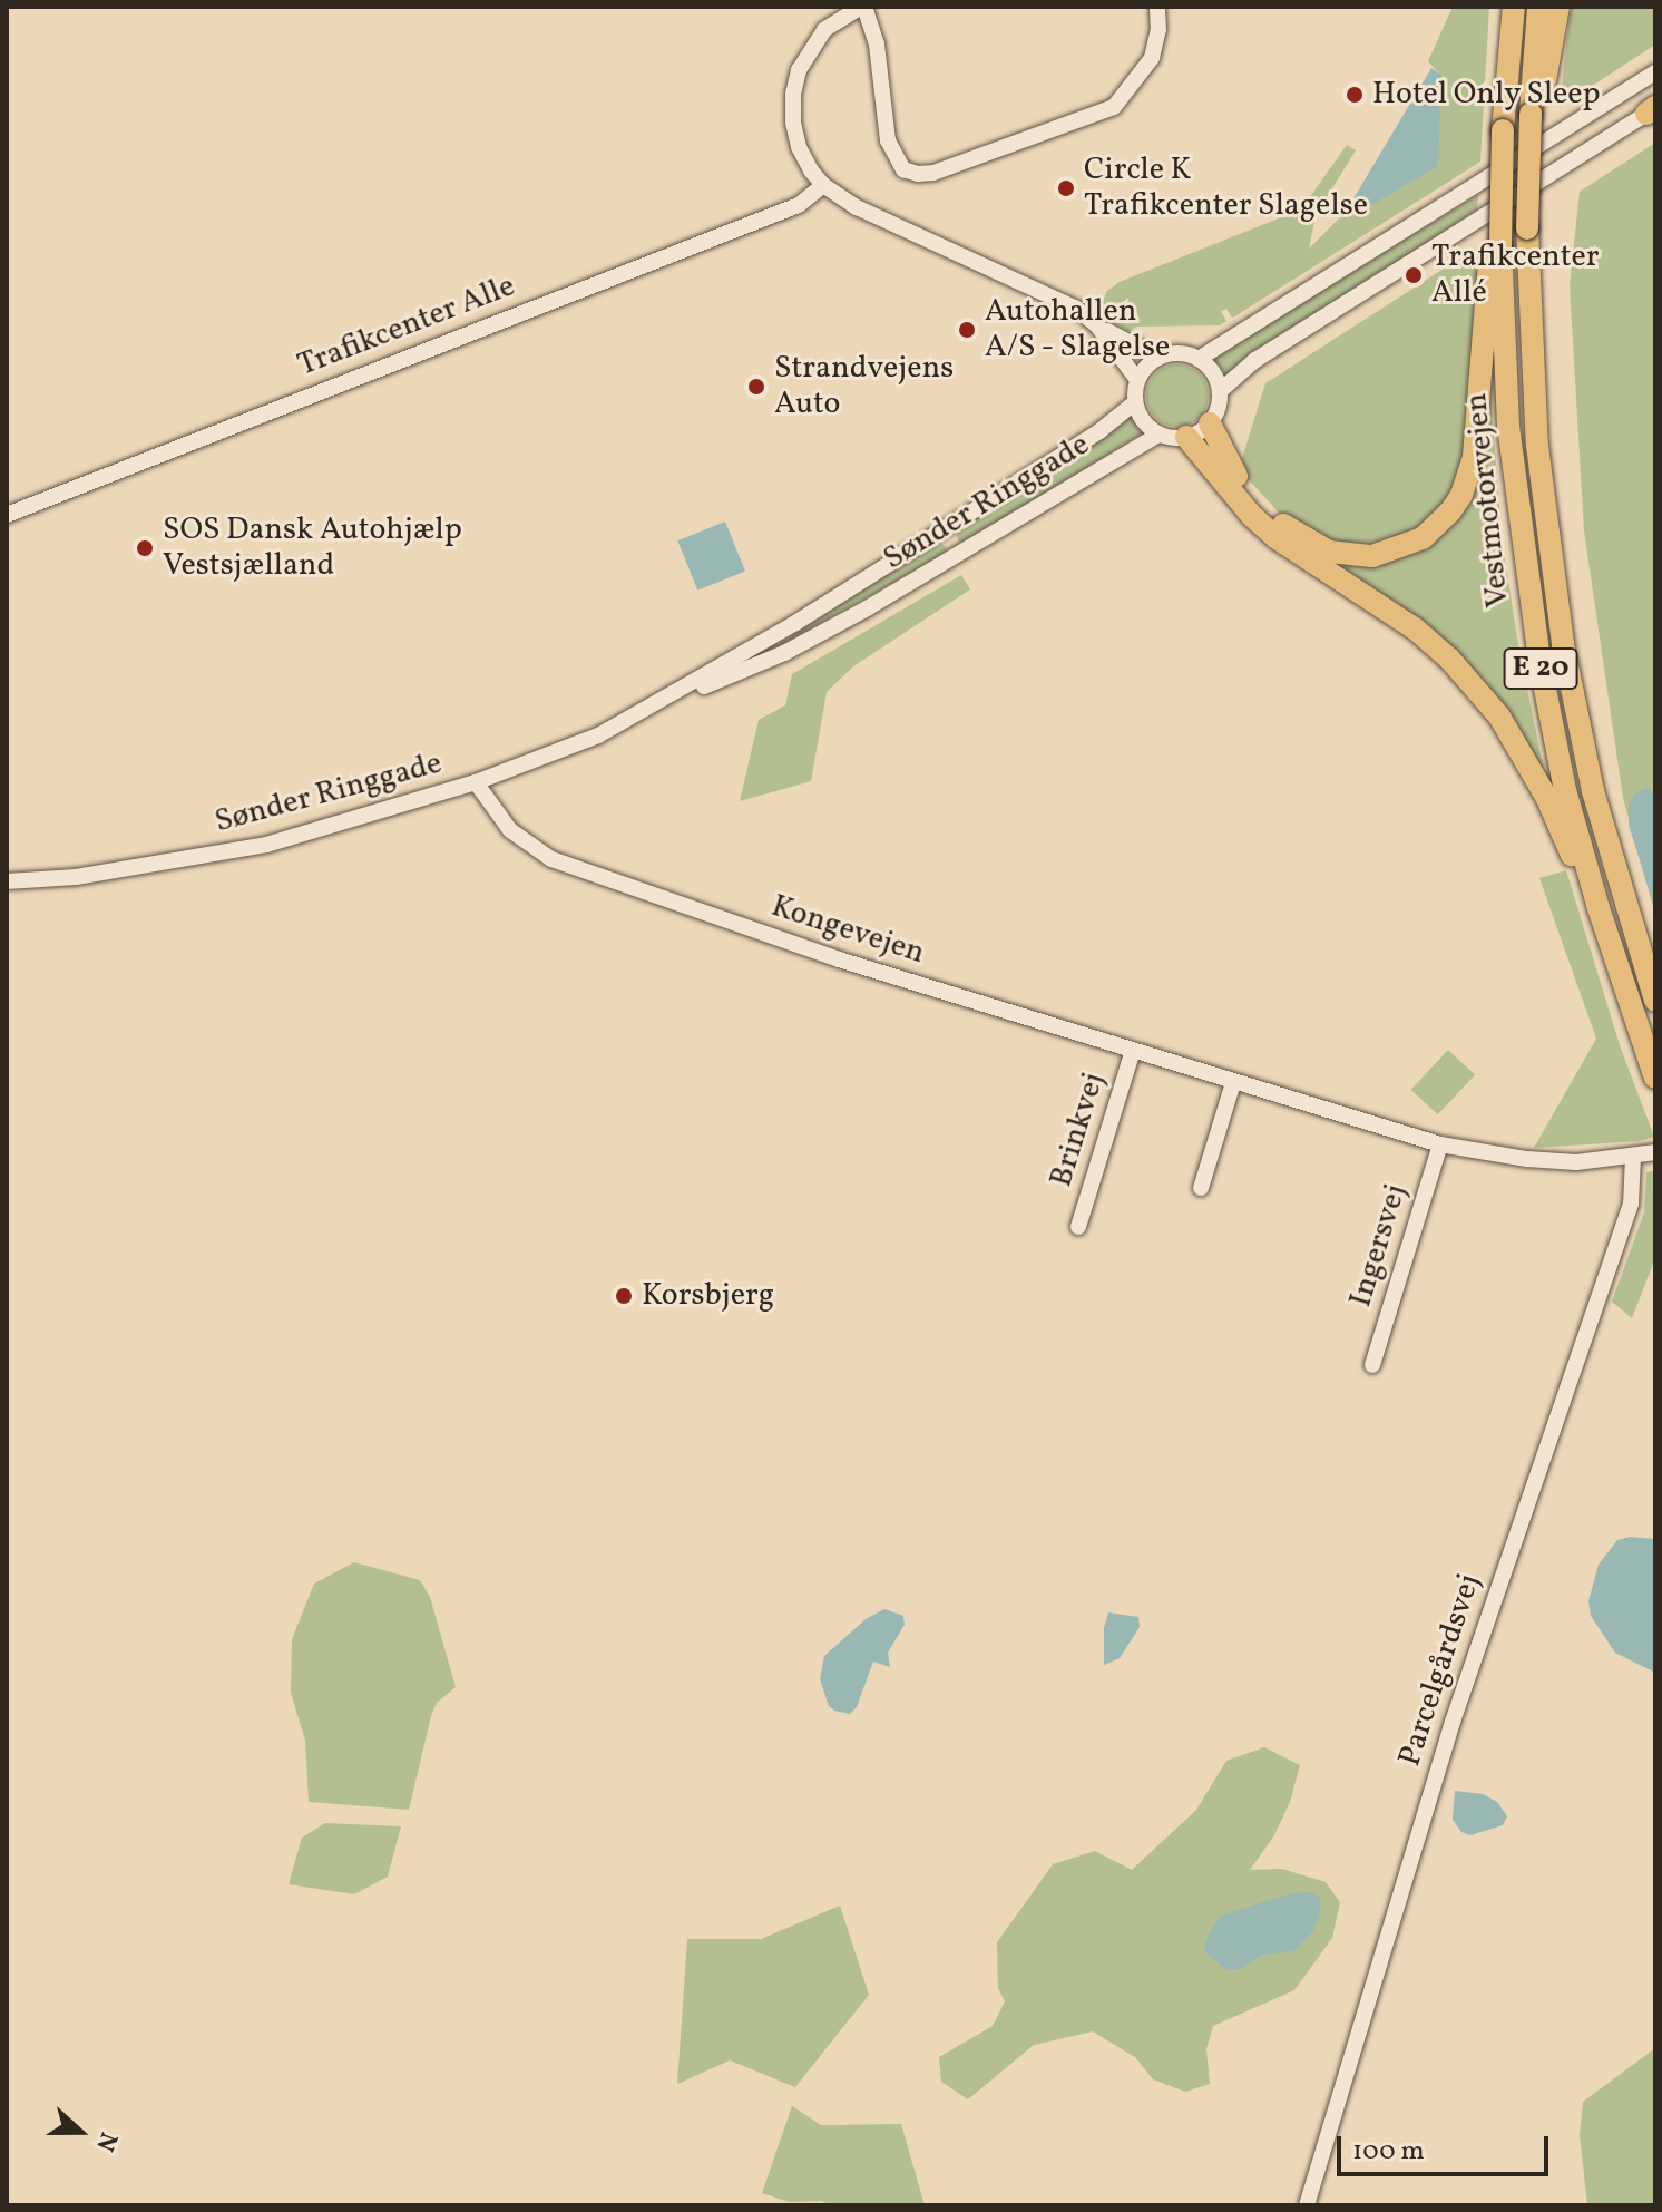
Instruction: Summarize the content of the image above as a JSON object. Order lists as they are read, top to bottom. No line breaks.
{"streets":{"highway":["Vestmotorvejen","E 20"],"street":["Trafikcenter Alle","Sønder Ringgade","Kongevejen","Brinkvej","Ingersvej","Parcelgårdsvej"]},"crossings":[["Sønder Ringgade","Kongevejen"],["Kongevejen","Brinkvej"],["Kongevejen","Ingersvej"],["Kongevejen","Parcelgårdsvej"]],"places":["Hotel Only Sleep","Circle K Trafikcenter Slagelse","Trafikcenter Allé","Autohallen A/S - Slagelse","Strandvejens Auto","SOS Dansk Autohjælp Vestsjælland","Korsbjerg"],"scale_bar":"100 m","north":"right"}
